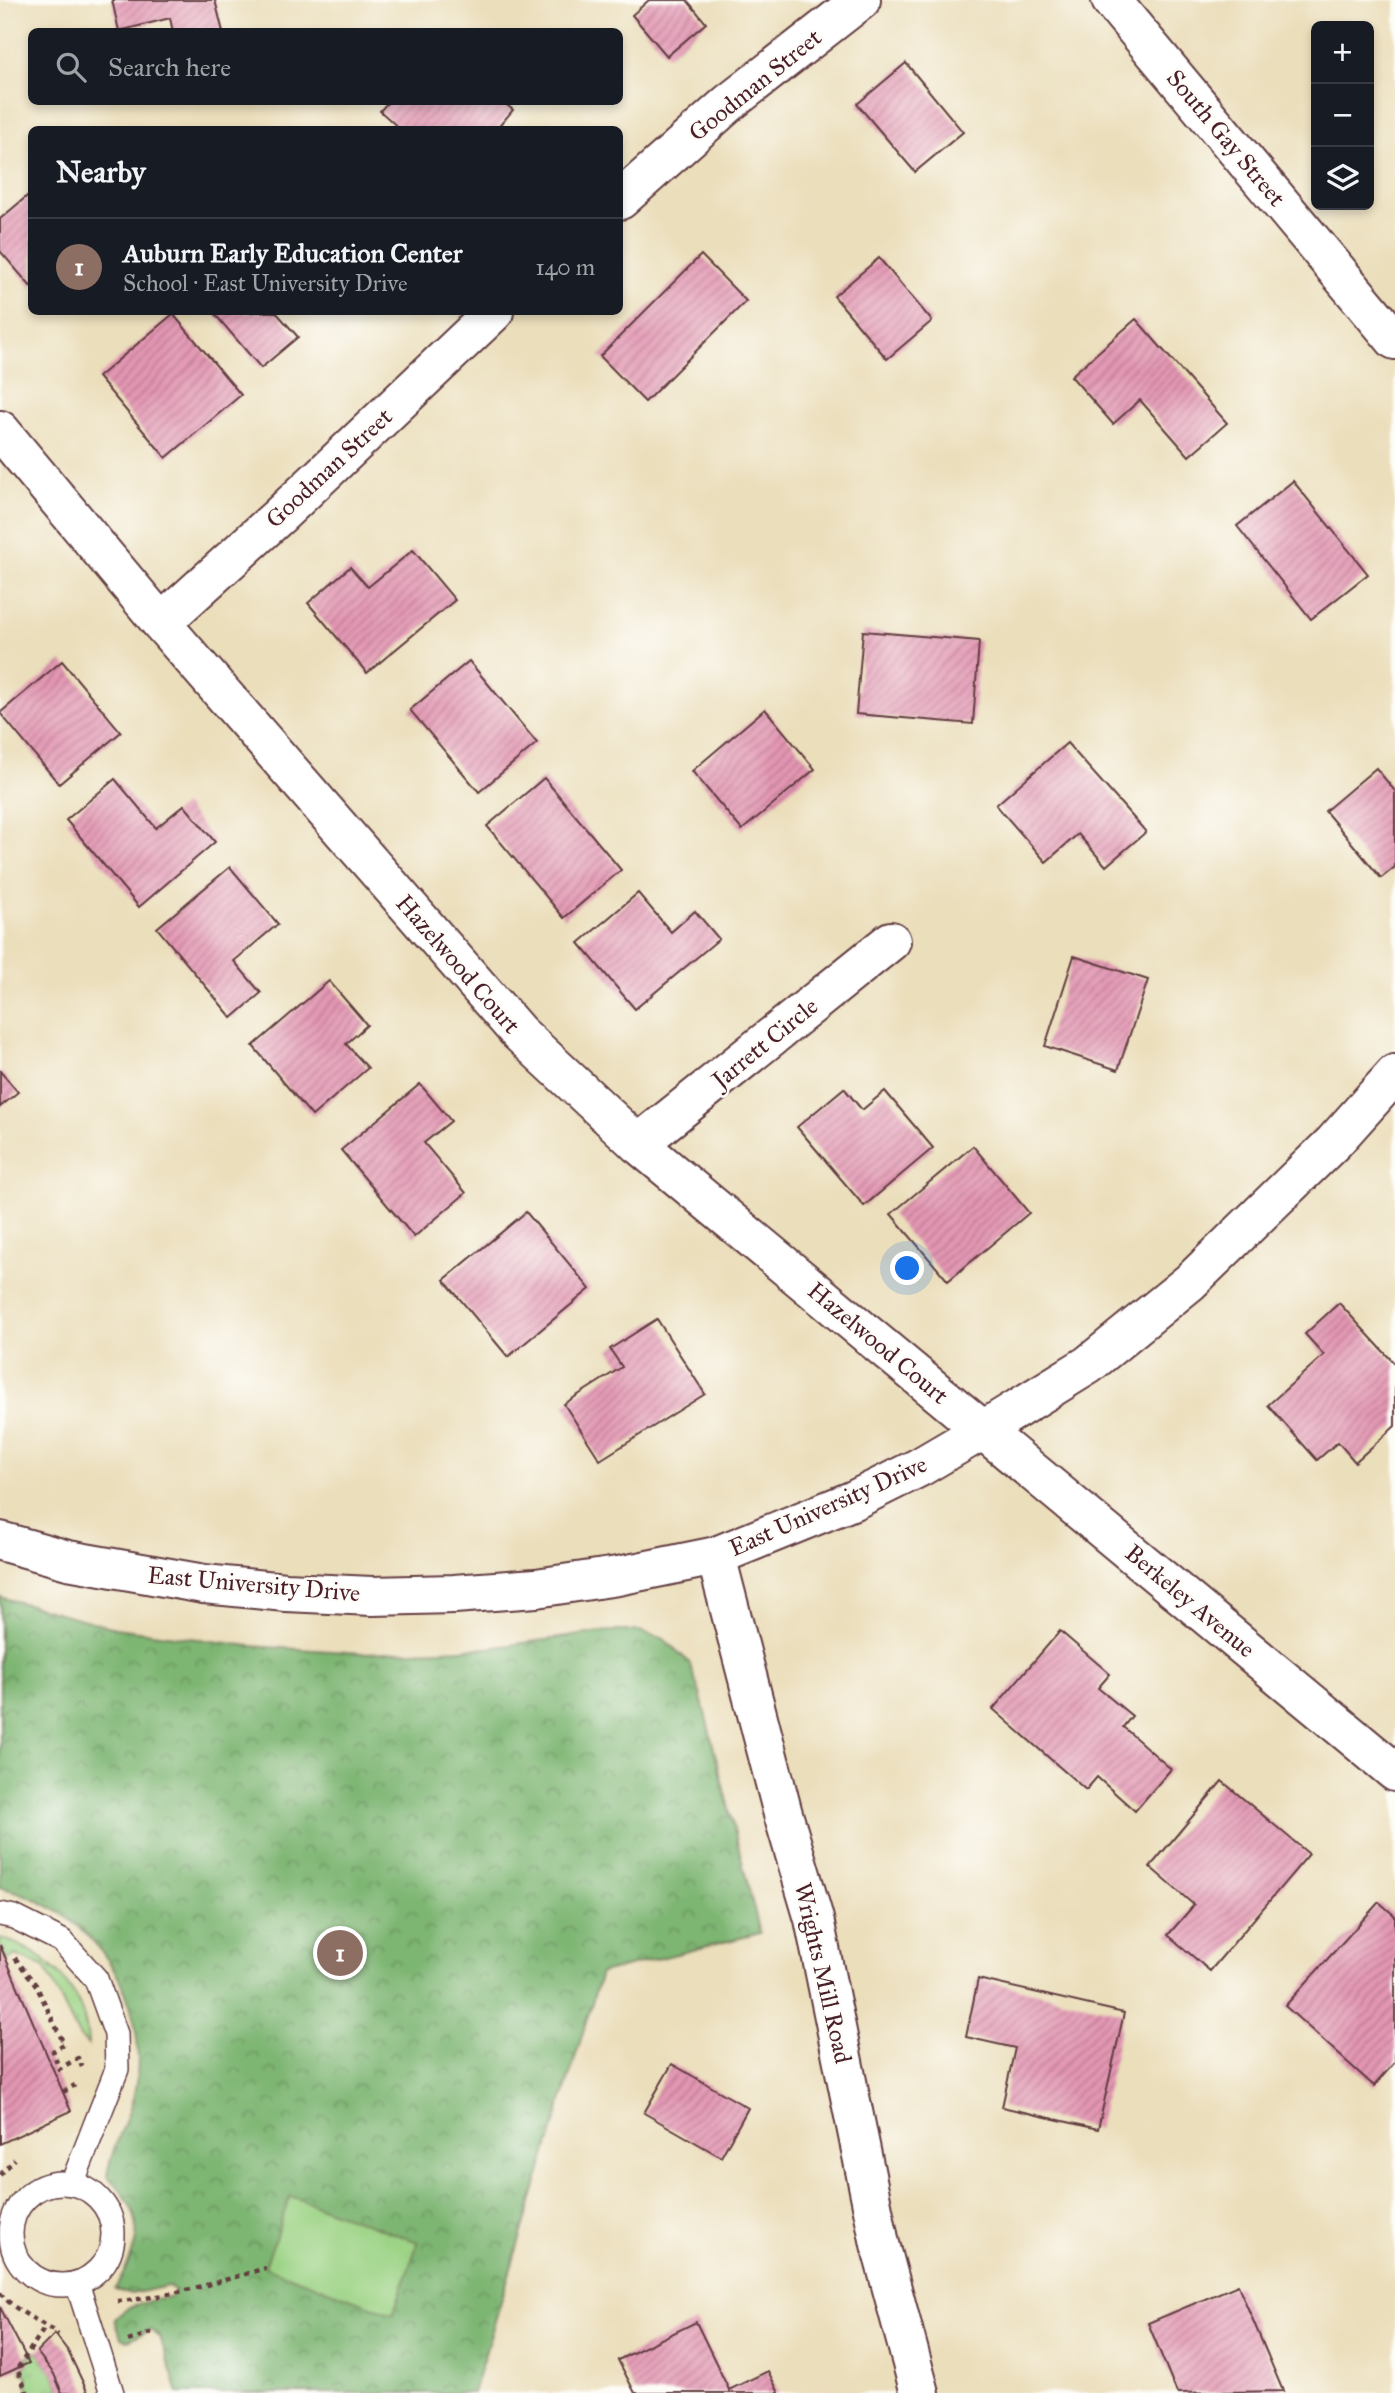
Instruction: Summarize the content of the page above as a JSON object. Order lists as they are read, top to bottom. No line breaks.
{"streets":{"street":["Goodman Street","South Gay Street","Hazelwood Court","Jarrett Circle","East University Drive","Berkeley Avenue","Wrights Mill Road"]},"crossings":[["Goodman Street","Hazelwood Court"],["Hazelwood Court","Jarrett Circle"],["Hazelwood Court","East University Drive"],["Hazelwood Court","Berkeley Avenue"],["East University Drive","Berkeley Avenue"],["East University Drive","Wrights Mill Road"]],"page":{"map_buttons":["+","−"],"search":"Search here","heading":"Nearby","list":[{"mark":"1","name":"Auburn Early Education Center","note":"School · East University Drive","value":"140 m"}],"pins":"1"}}
